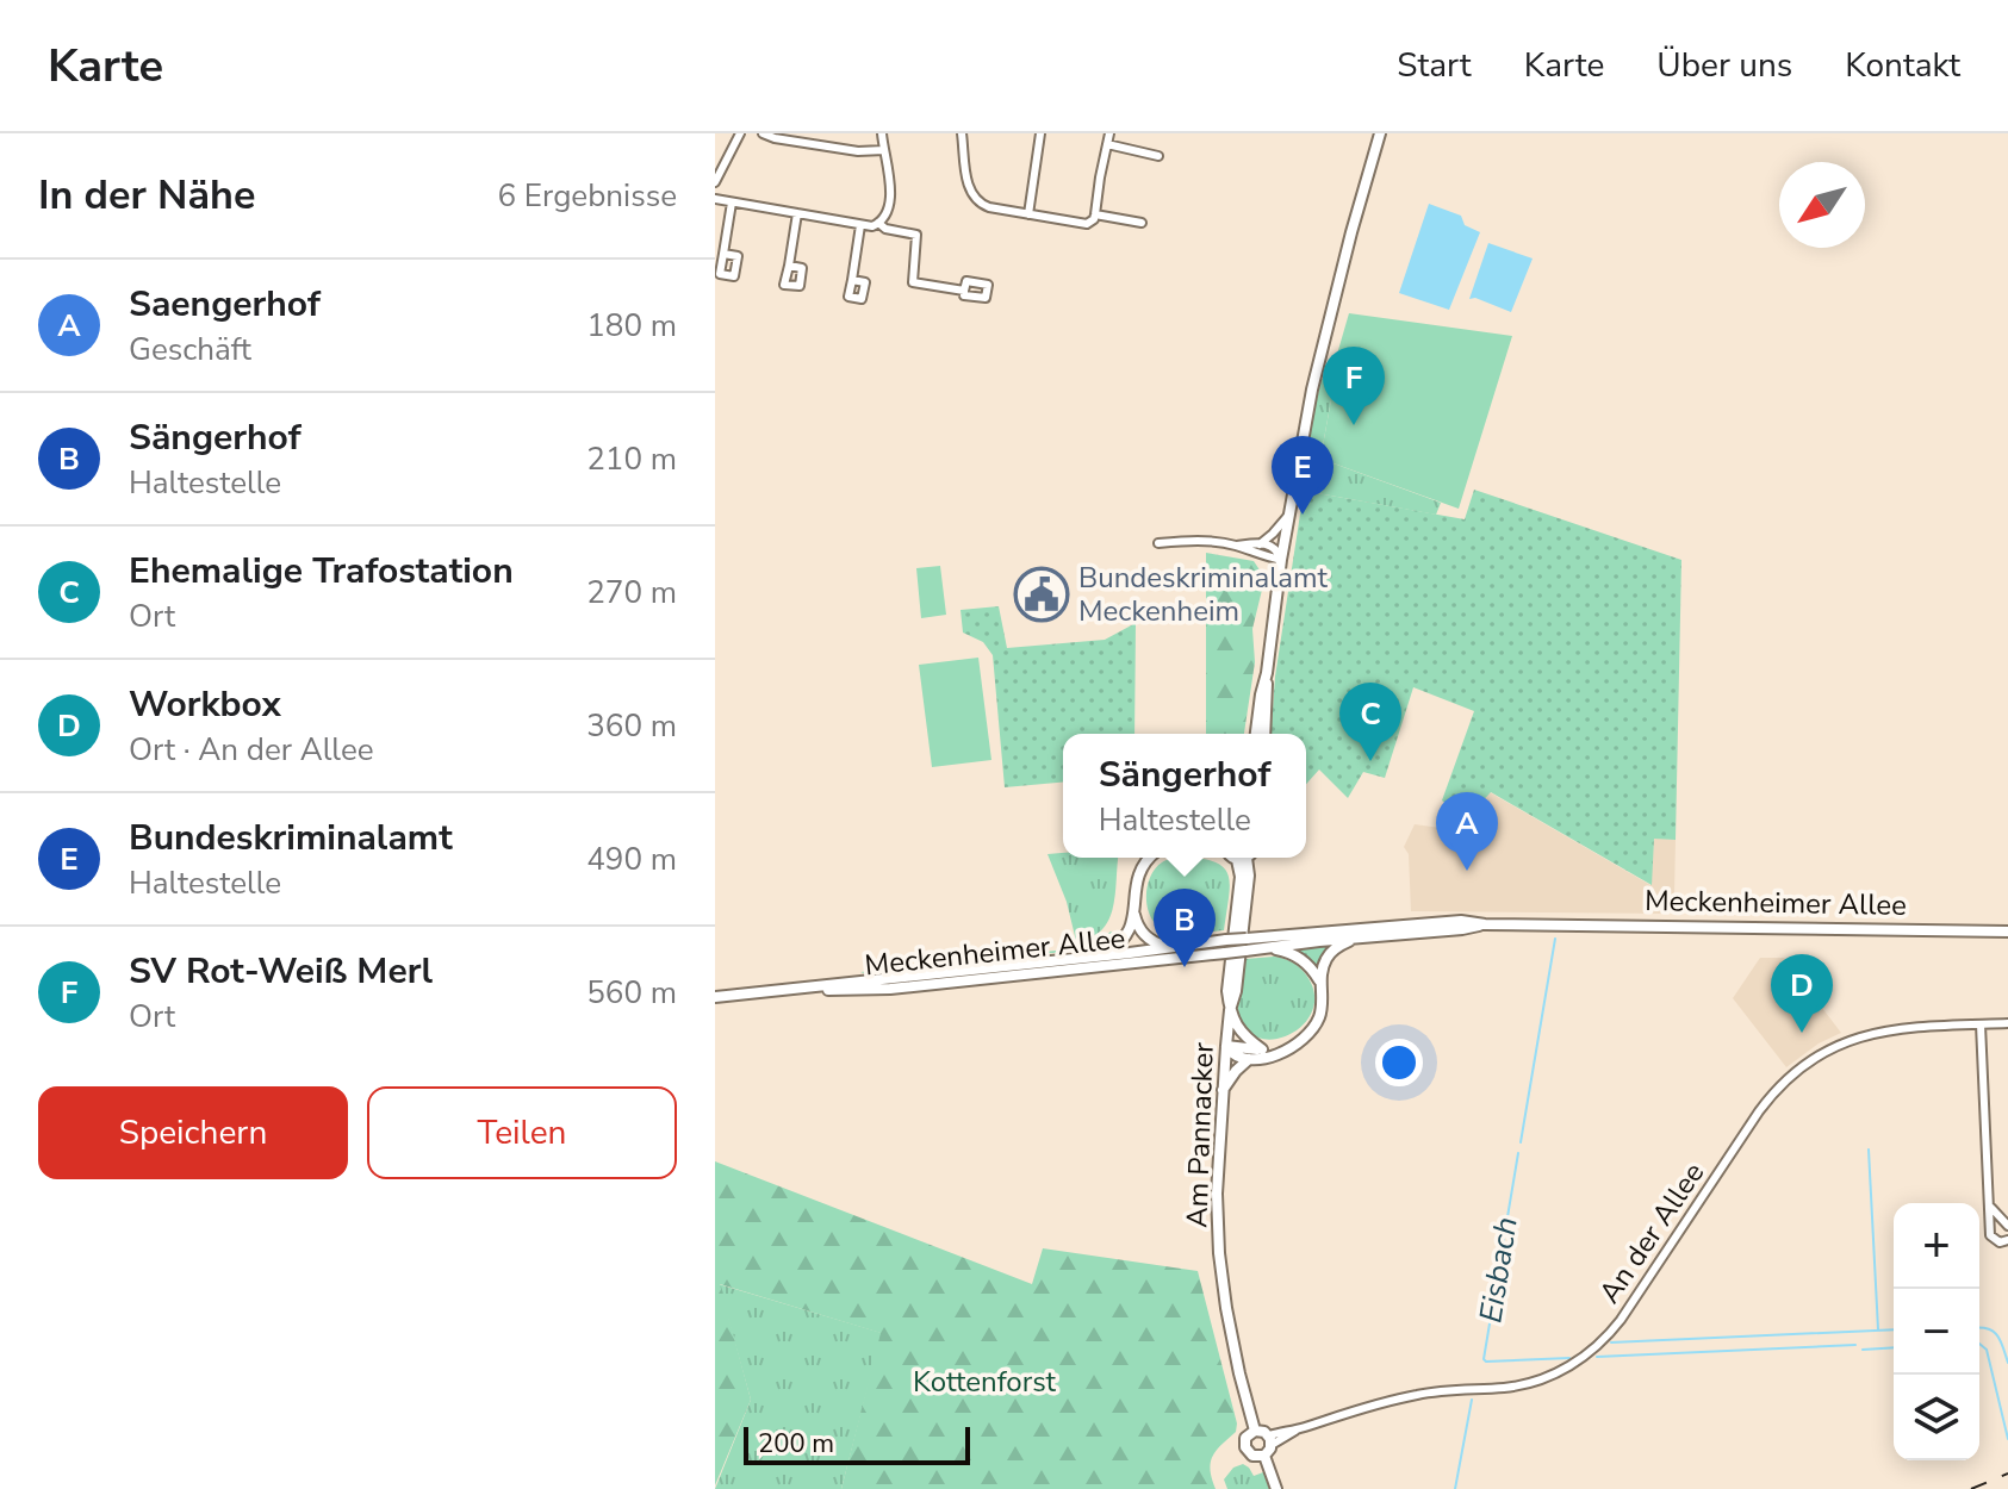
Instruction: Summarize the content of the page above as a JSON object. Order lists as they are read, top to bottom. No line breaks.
{"streets":{"main road":["Meckenheimer Allee","Am Pannacker"],"street":["An der Allee"]},"crossings":[["Am Pannacker","An der Allee"]],"water":["Eisbach"],"parks":["Kottenforst"],"places":{"public building":["Bundeskriminalamt Meckenheim"]},"scale_bar":"200 m","north":"bottom left","page":{"header":"Karte","nav":["Start","Karte","Über uns","Kontakt"],"heading":["In der Nähe","6 Ergebnisse"],"list":[{"mark":"A","name":"Saengerhof","note":"Geschäft","value":"180 m"},{"mark":"B","name":"Sängerhof","note":"Haltestelle","value":"210 m"},{"mark":"C","name":"Ehemalige Trafostation","note":"Ort","value":"270 m"},{"mark":"D","name":"Workbox","note":"Ort · An der Allee","value":"360 m"},{"mark":"E","name":"Bundeskriminalamt","note":"Haltestelle","value":"490 m"},{"mark":"F","name":"SV Rot-Weiß Merl","note":"Ort","value":"560 m"}],"pins":["F","E","C","A","B","D"],"popup":["Sängerhof","Haltestelle"],"buttons":["Speichern","Teilen"],"map_buttons":["+","−"],"scale":"200 m"}}
